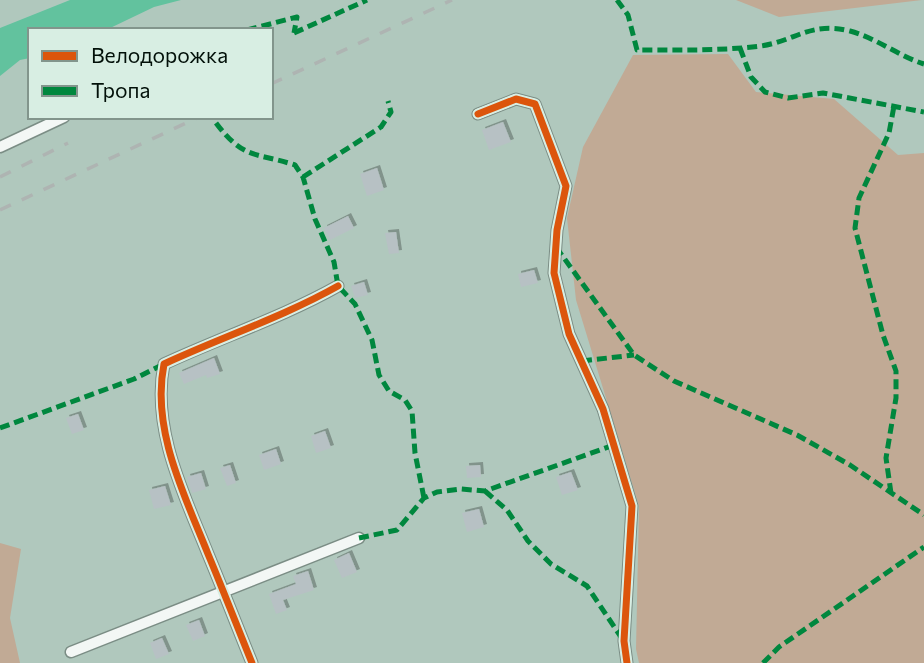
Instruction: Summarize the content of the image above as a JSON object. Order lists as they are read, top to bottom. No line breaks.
{"legend":["Велодорожка","Тропа"]}
